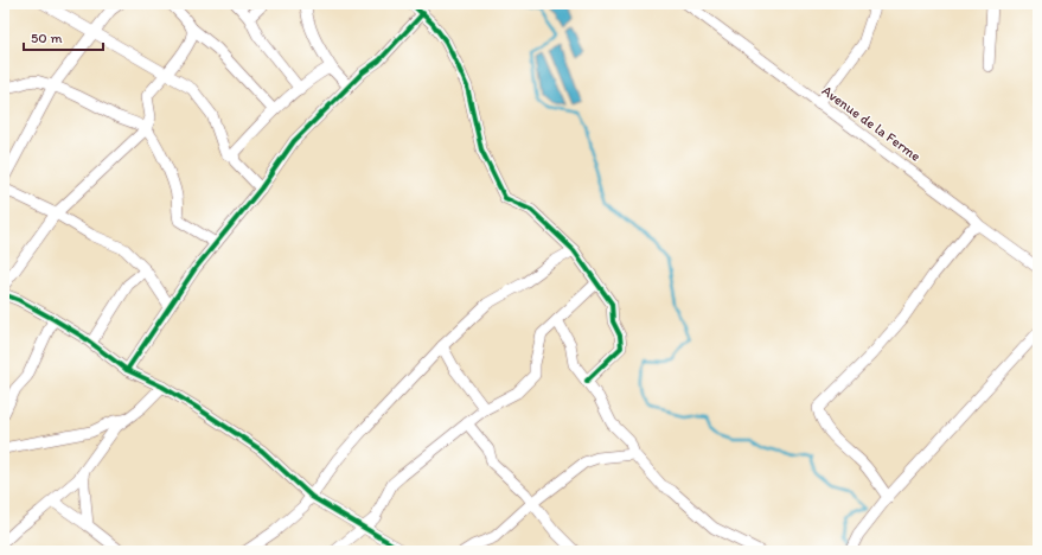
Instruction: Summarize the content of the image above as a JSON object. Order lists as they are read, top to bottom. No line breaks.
{"streets":{"street":["Avenue de la Ferme"]},"scale_bar":"50 m"}
